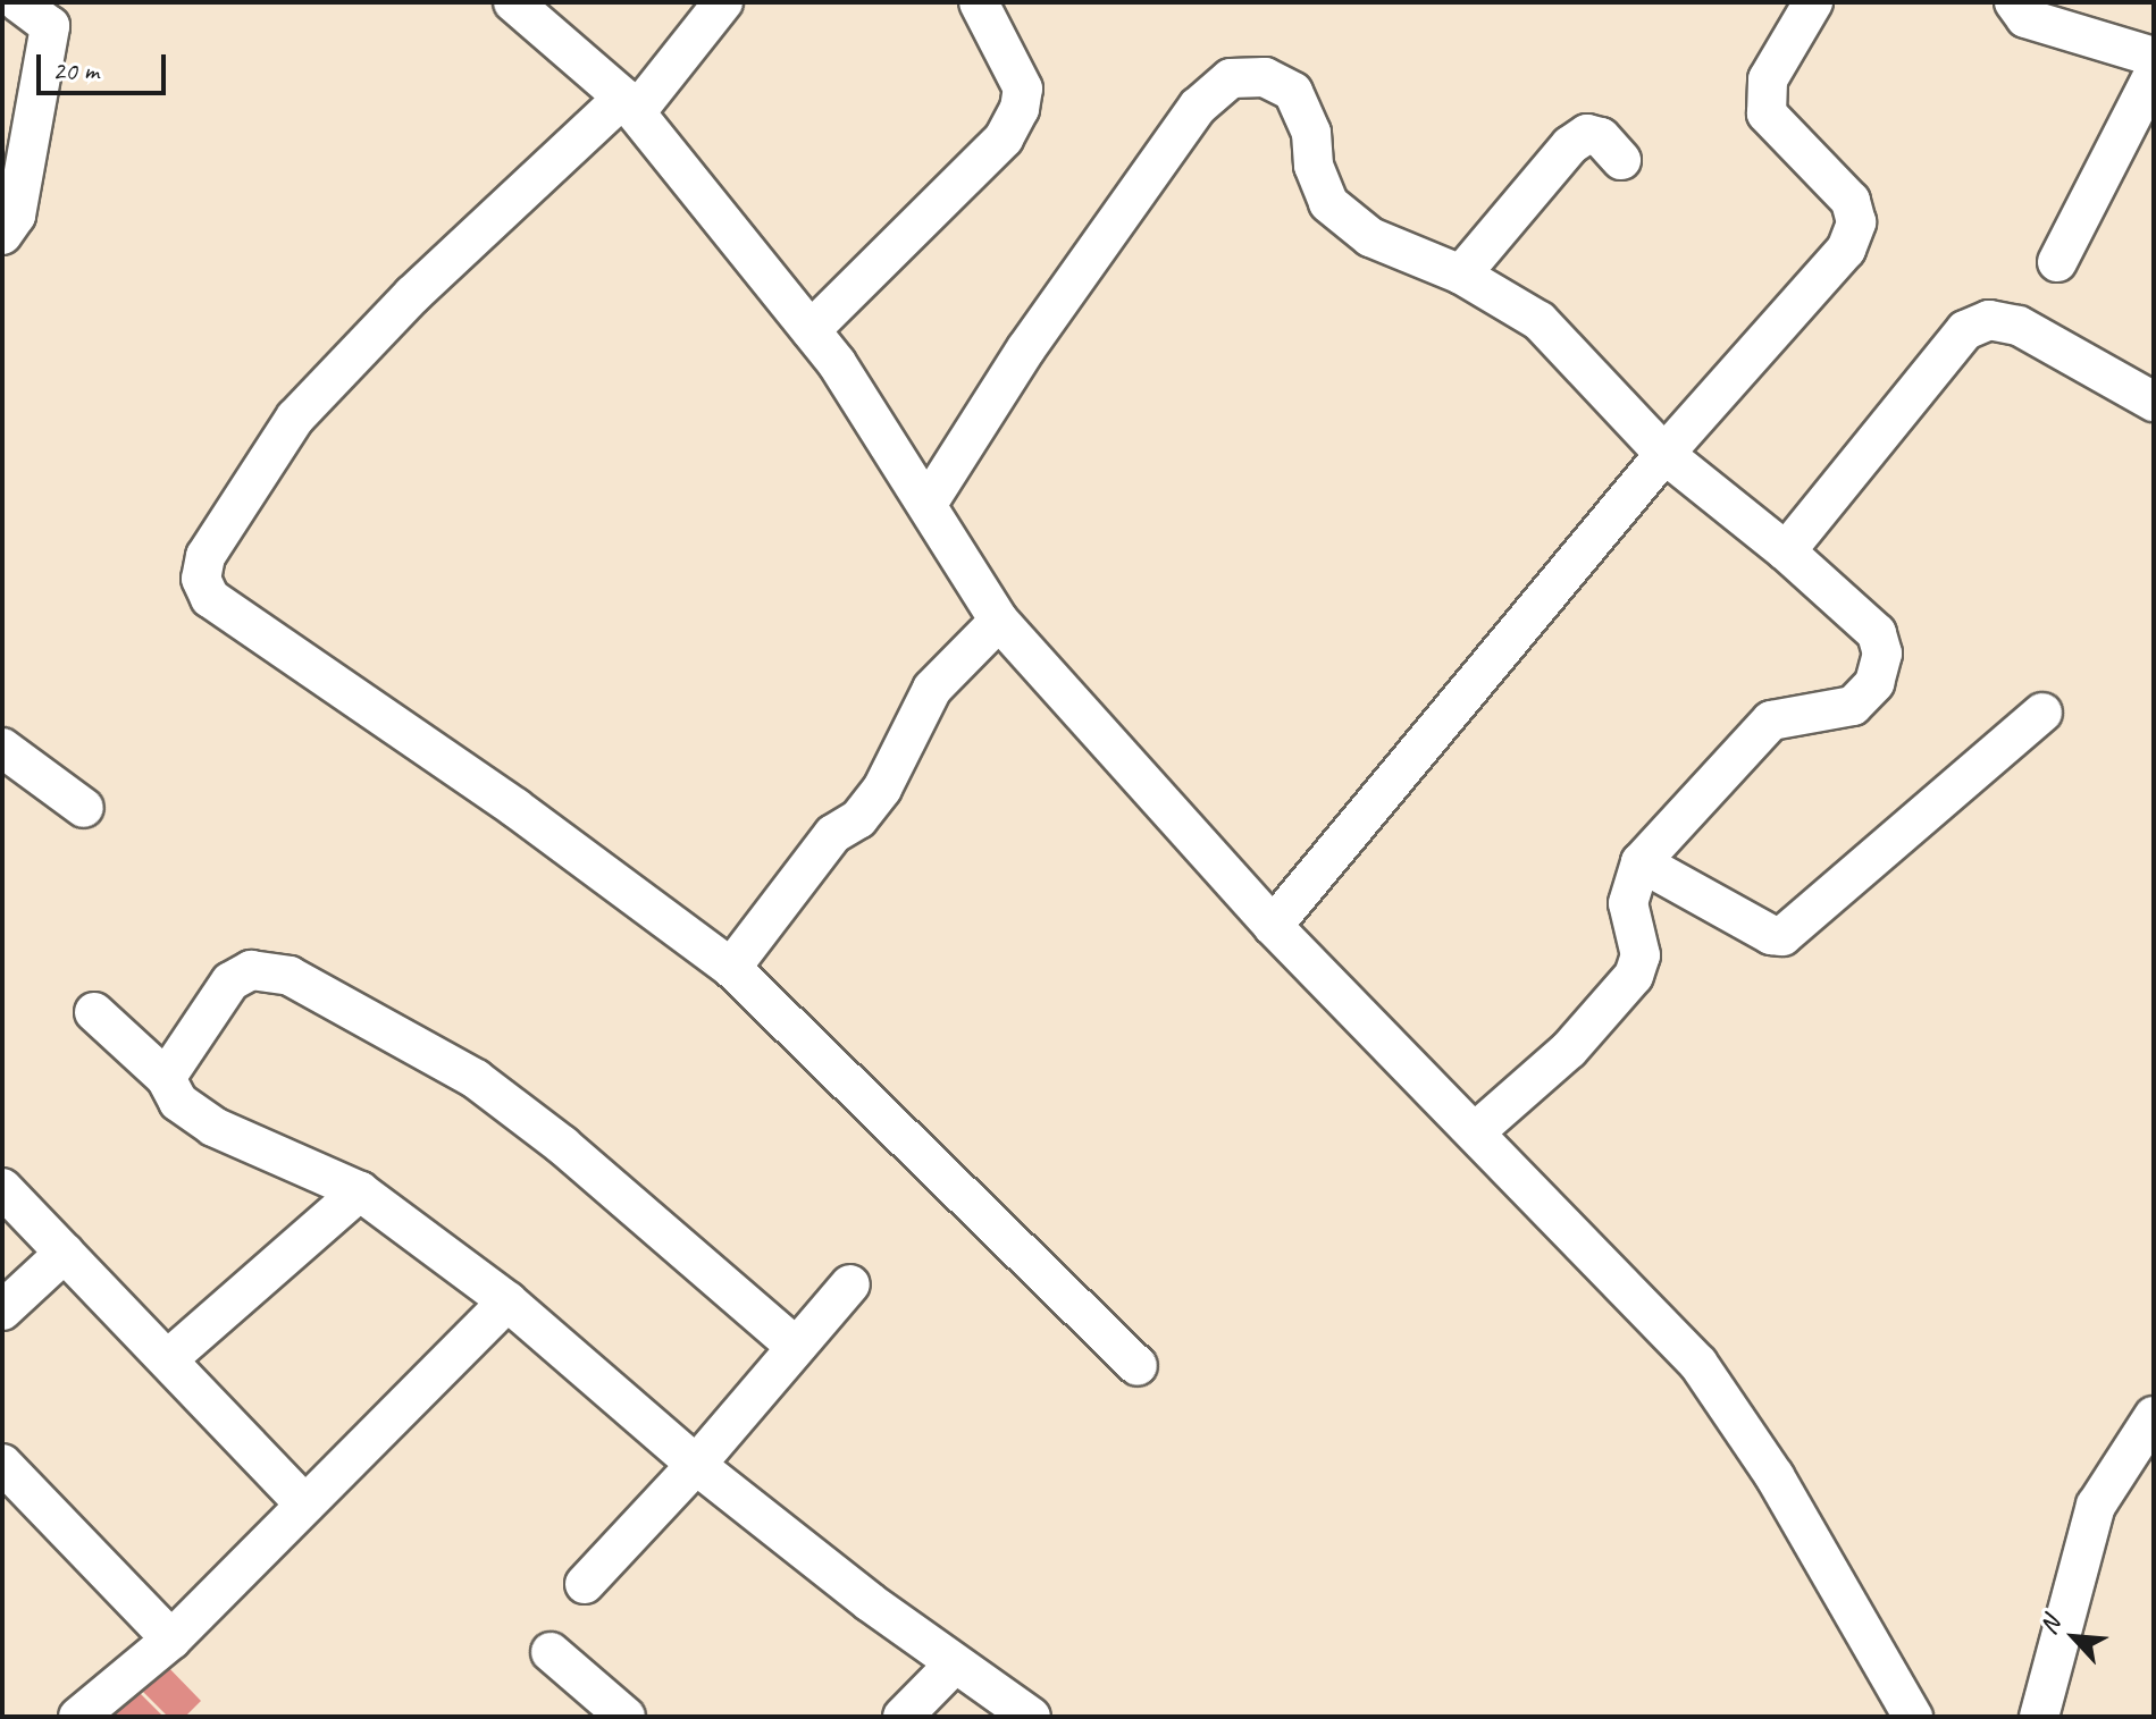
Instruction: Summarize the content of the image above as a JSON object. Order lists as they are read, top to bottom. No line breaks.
{"scale_bar":"20 m","north":"top left"}
